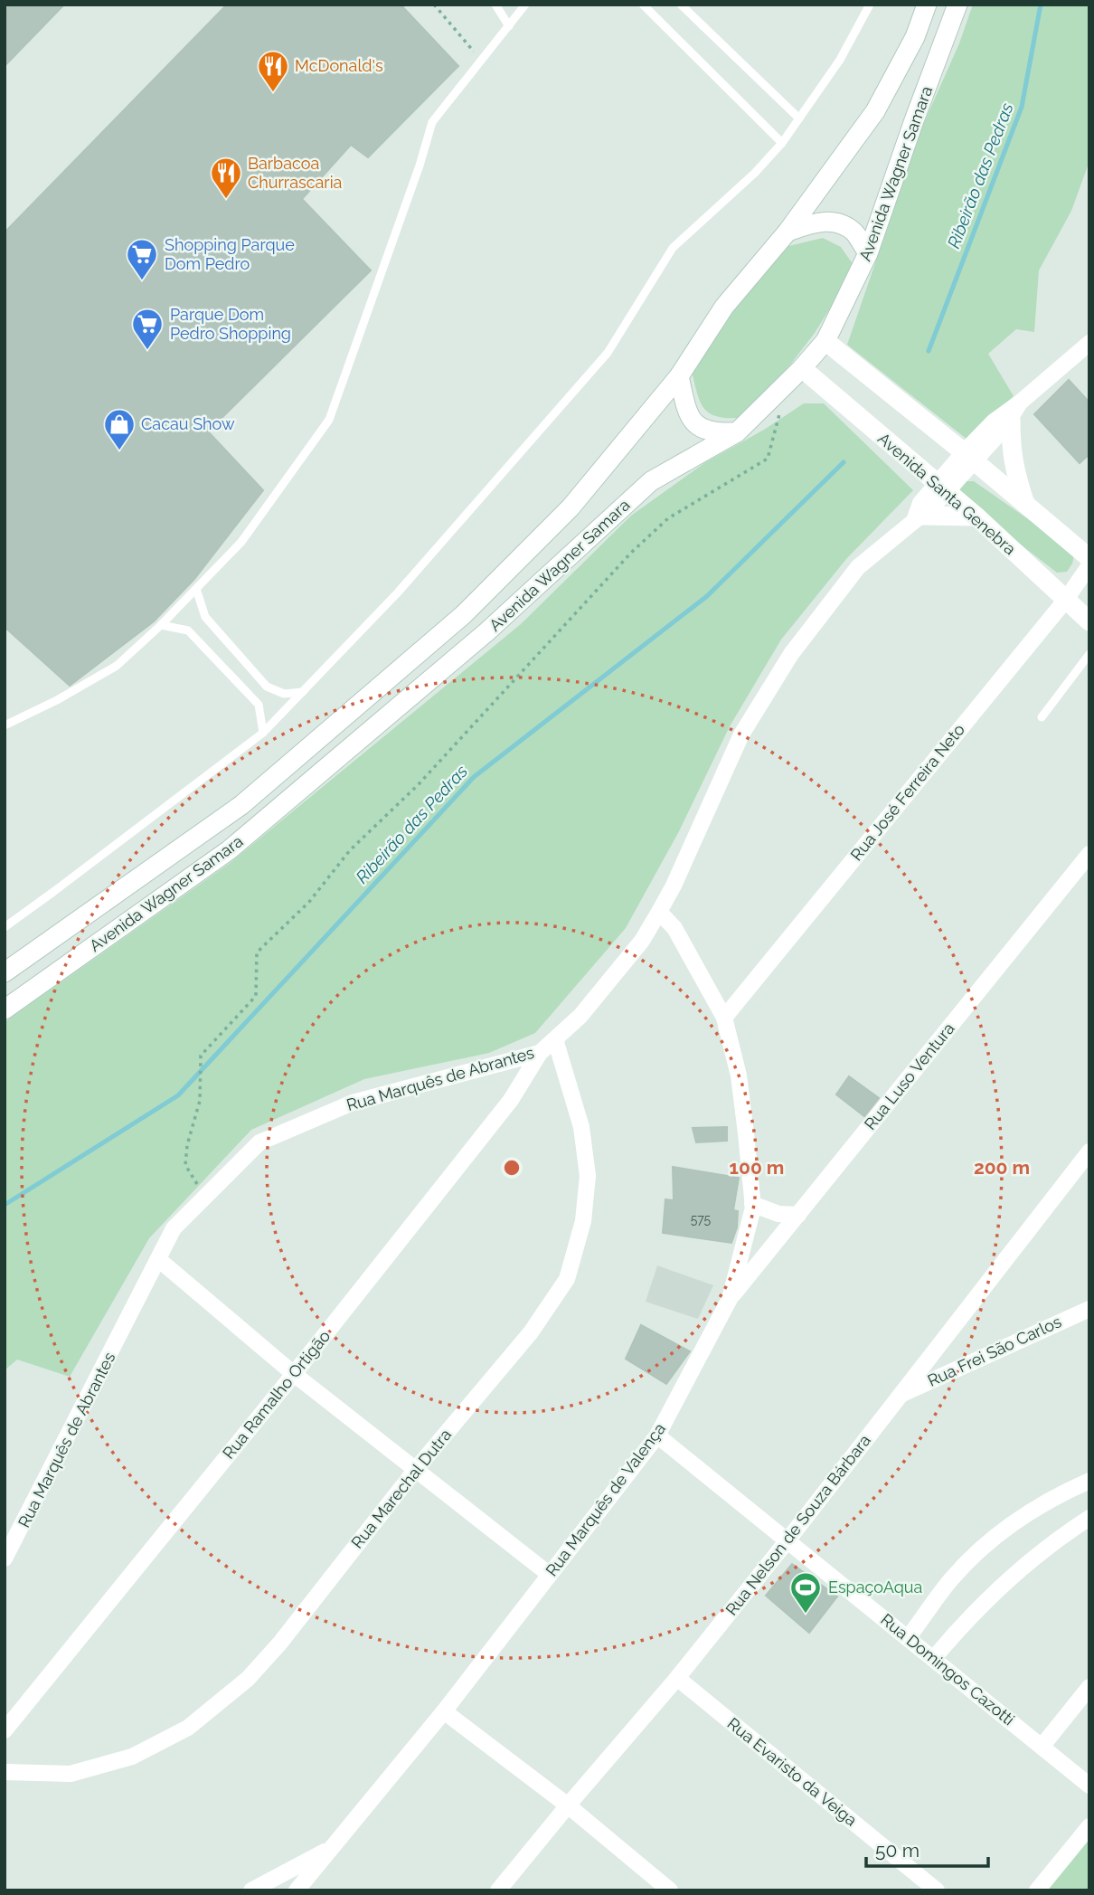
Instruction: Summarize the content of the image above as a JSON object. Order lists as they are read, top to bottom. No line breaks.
{"streets":{"main road":["Avenida Wagner Samara","Avenida Santa Genebra"],"street":["Rua José Ferreira Neto","Rua Luso Ventura","Rua Marquês de Abrantes","Rua Frei São Carlos","Rua Ramalho Ortigão","Rua Marechal Dutra","Rua Marquês de Valença","Rua Nelson de Souza Bárbara","Rua Domingos Cazotti","Rua Evaristo da Veiga"]},"crossings":[["Avenida Wagner Samara","Avenida Santa Genebra"],["Avenida Santa Genebra","Rua José Ferreira Neto"],["Avenida Santa Genebra","Rua Marquês de Abrantes"],["Rua José Ferreira Neto","Rua Marquês de Valença"],["Rua Luso Ventura","Rua Marquês de Valença"],["Rua Marquês de Abrantes","Rua Ramalho Ortigão"],["Rua Marquês de Abrantes","Rua Marechal Dutra"],["Rua Marquês de Abrantes","Rua Marquês de Valença"],["Rua Frei São Carlos","Rua Nelson de Souza Bárbara"],["Rua Marquês de Valença","Rua Domingos Cazotti"],["Rua Nelson de Souza Bárbara","Rua Domingos Cazotti"],["Rua Nelson de Souza Bárbara","Rua Evaristo da Veiga"]],"water":["Ribeirão das Pedras"],"places":{"restaurant":["McDonald's","Barbacoa Churrascaria"],"supermarket":["Shopping Parque Dom Pedro","Parque Dom Pedro Shopping"],"shop":["Cacau Show"],"sports":["EspaçoAqua"]},"house_numbers":["575"],"scale_bar":"50 m","rings":["100 m","200 m"]}
